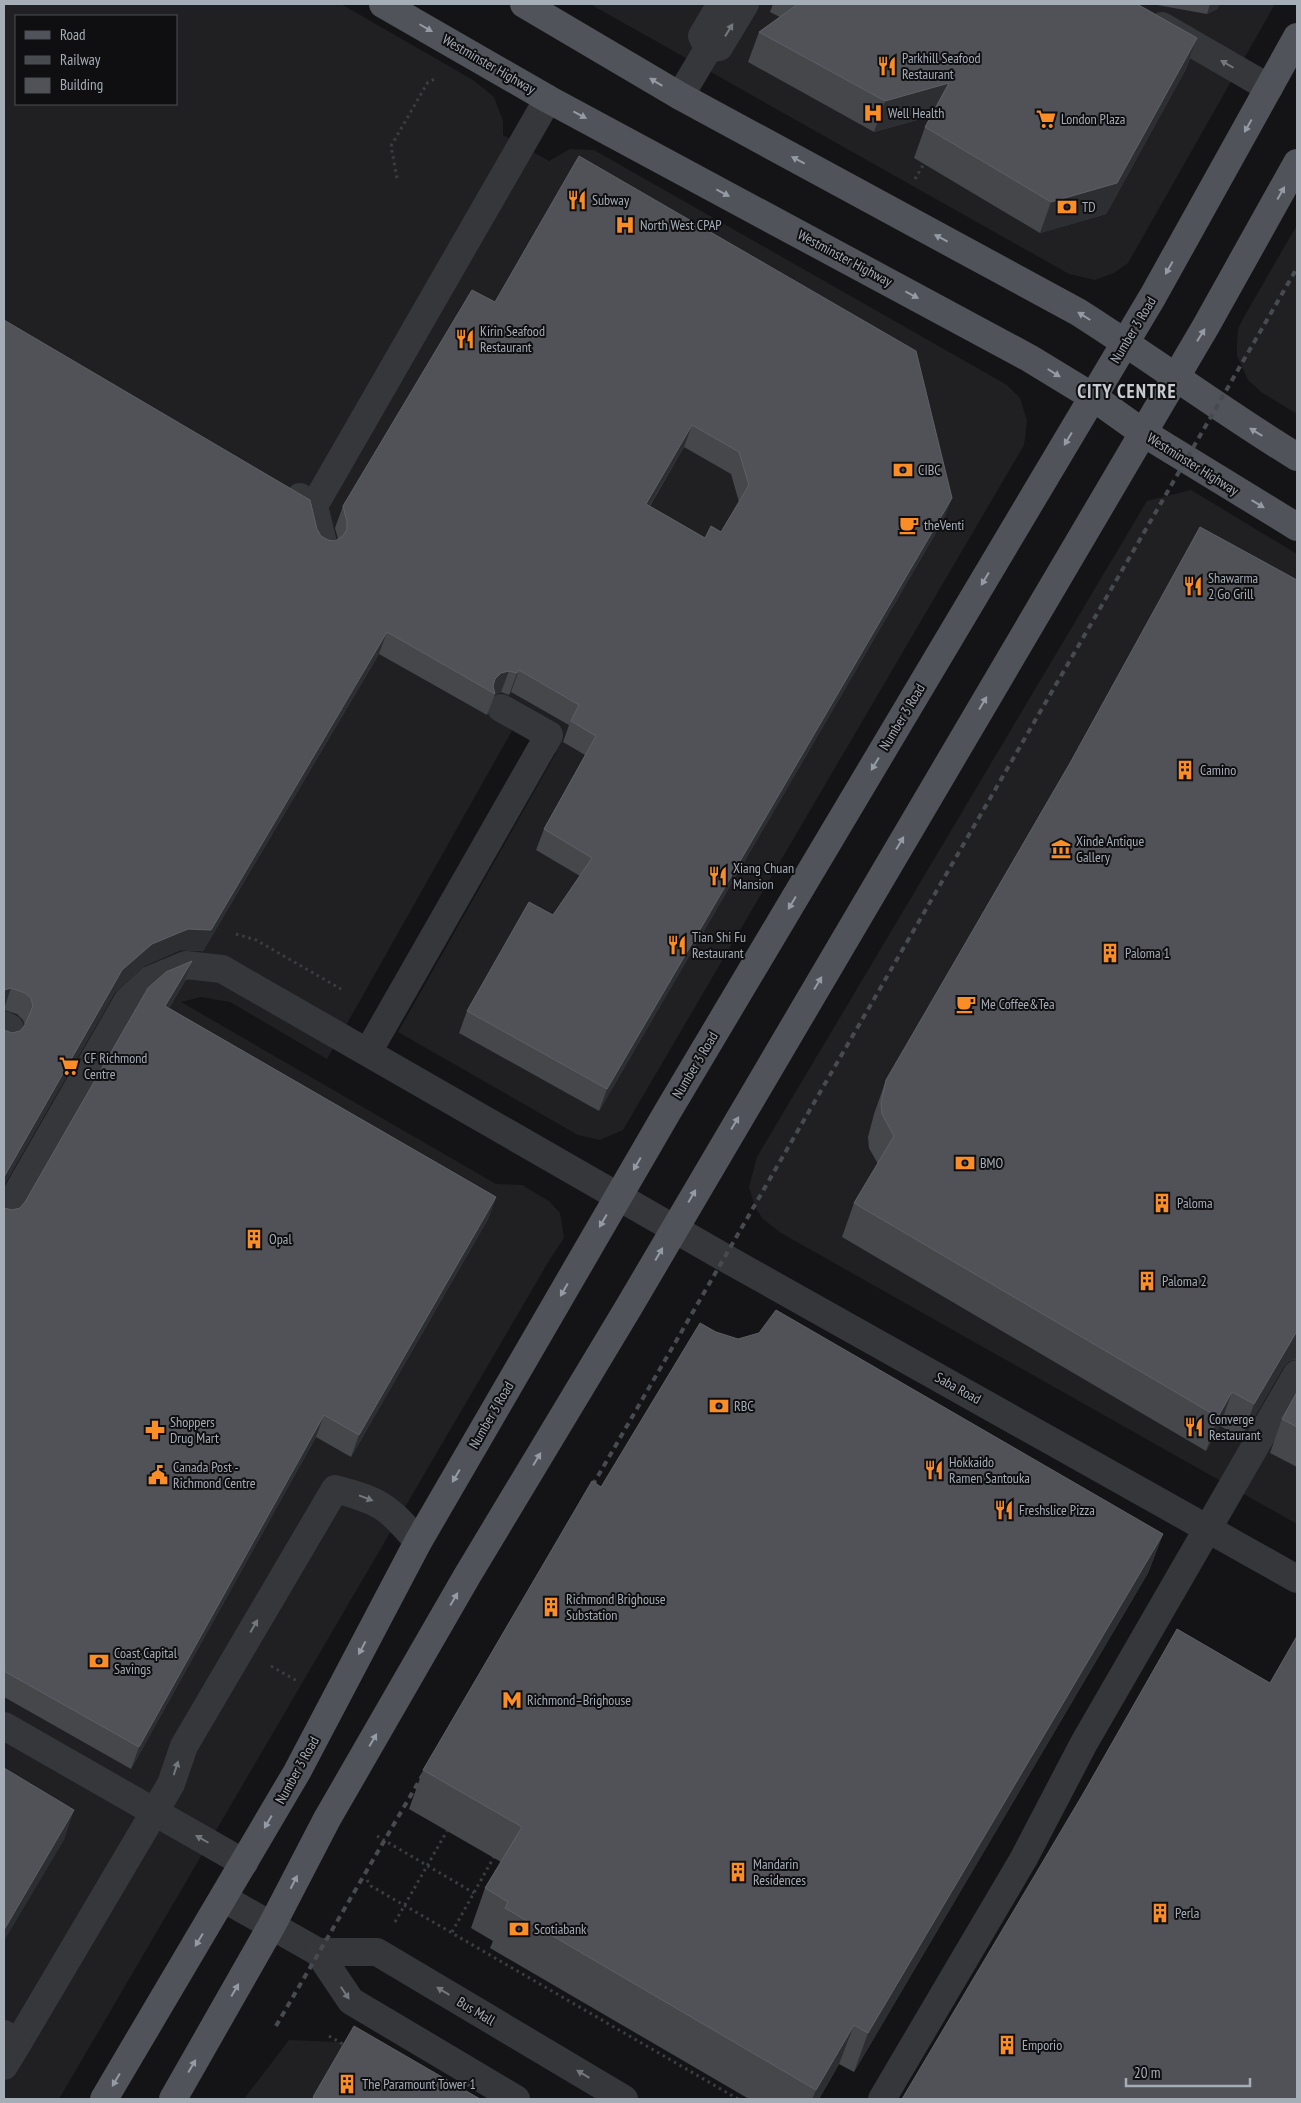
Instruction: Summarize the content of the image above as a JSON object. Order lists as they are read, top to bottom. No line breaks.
{"streets":{"main road":["Westminster Highway","Number 3 Road"],"street":["Saba Road","Bus Mall"]},"crossings":[["Westminster Highway","Number 3 Road"],["Number 3 Road","Saba Road"]],"districts":["CITY CENTRE"],"places":{"restaurant":["Parkhill Seafood Restaurant","Subway","Kirin Seafood Restaurant","Shawarma 2 Go Grill","Xiang Chuan Mansion","Tian Shi Fu Restaurant","Converge Restaurant","Hokkaido Ramen Santouka","Freshslice Pizza"],"hospital":["Well Health","North West CPAP"],"supermarket":["London Plaza","CF Richmond Centre"],"bank":["TD","CIBC","BMO","RBC","Coast Capital Savings","Scotiabank"],"cafe":["theVenti","Me Coffee&Tea"],"building":["Camino","Paloma 1","Paloma","Opal","Paloma 2","Richmond Brighouse Substation","Mandarin Residences","Perla","Emporio","The Paramount Tower 1"],"museum":["Xinde Antique Gallery"],"pharmacy":["Shoppers Drug Mart"],"public building":["Canada Post - Richmond Centre"],"metro station":["Richmond–Brighouse"]},"legend":["Road","Railway","Building"],"scale_bar":"20 m"}
